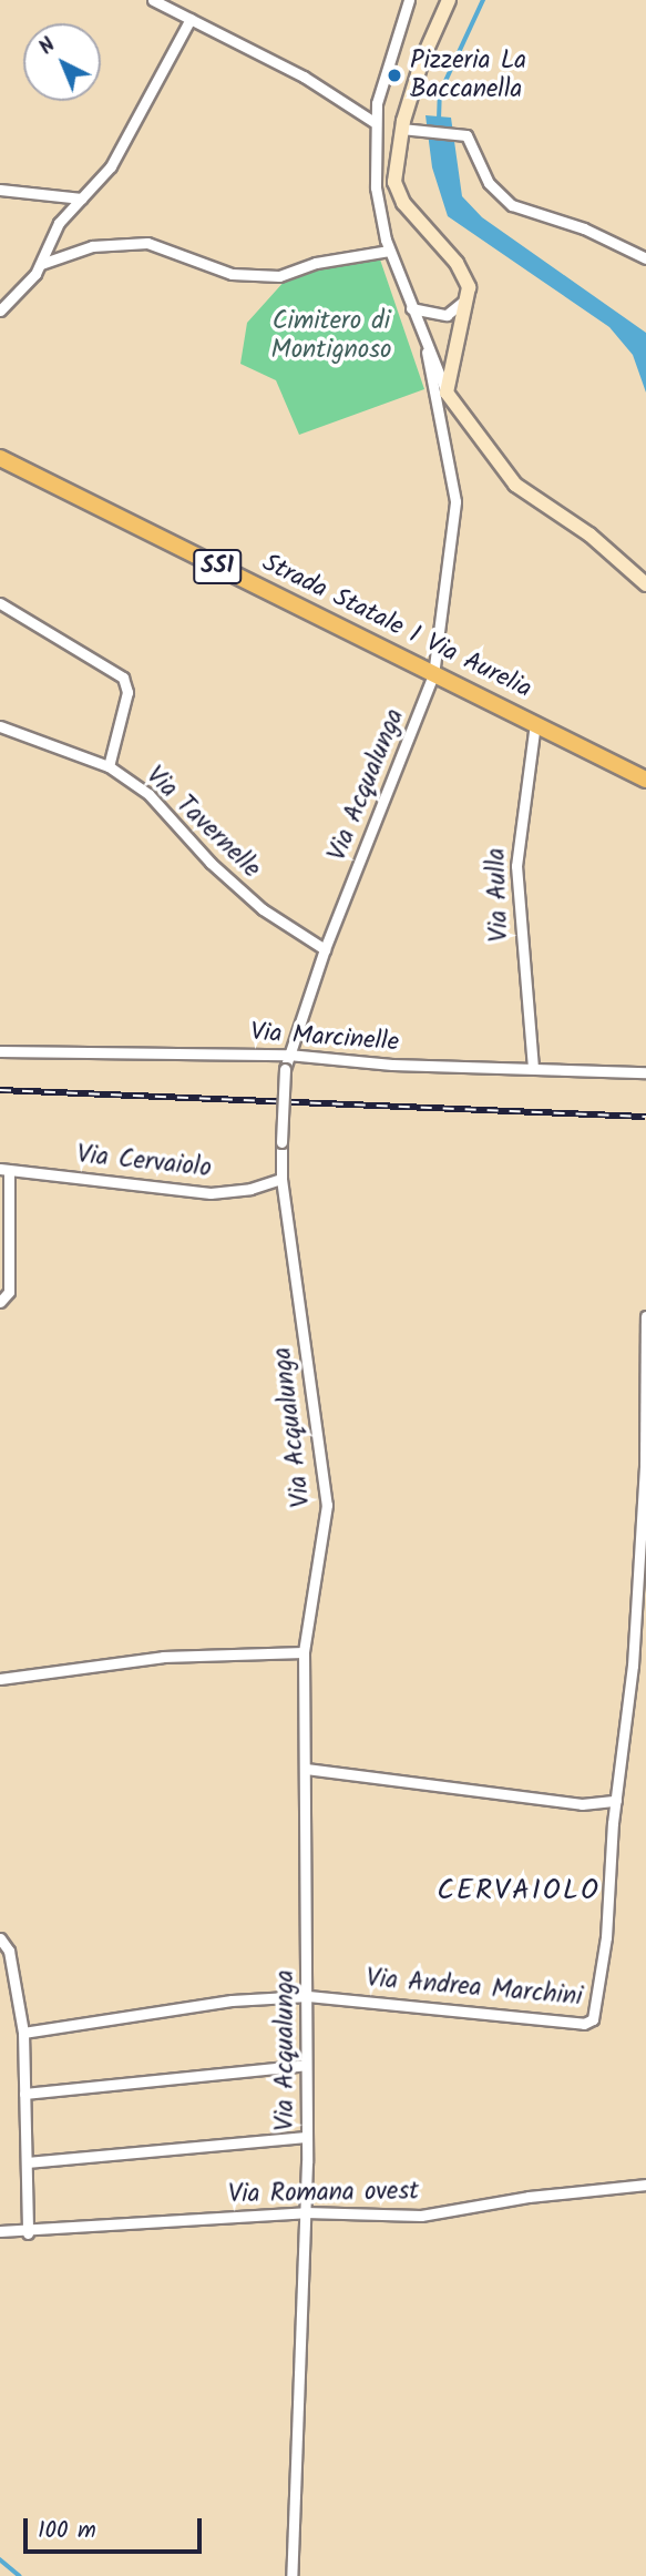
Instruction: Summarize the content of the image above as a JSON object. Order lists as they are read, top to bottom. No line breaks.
{"streets":{"main road":["SS1","Strada Statale 1 Via Aurelia"],"street":["Via Acqualunga","Via Tavernelle","Via Aulla","Via Marcinelle","Via Cervaiolo","Via Andrea Marchini","Via Romana ovest"]},"crossings":[["Strada Statale 1 Via Aurelia","Via Acqualunga"],["Strada Statale 1 Via Aurelia","Via Aulla"],["Via Acqualunga","Via Tavernelle"],["Via Acqualunga","Via Marcinelle"],["Via Acqualunga","Via Cervaiolo"],["Via Acqualunga","Via Andrea Marchini"],["Via Acqualunga","Via Romana ovest"],["Via Aulla","Via Marcinelle"]],"districts":["CERVAIOLO"],"parks":["Cimitero di Montignoso"],"places":["Pizzeria La Baccanella"],"scale_bar":"100 m","north":"top left"}
